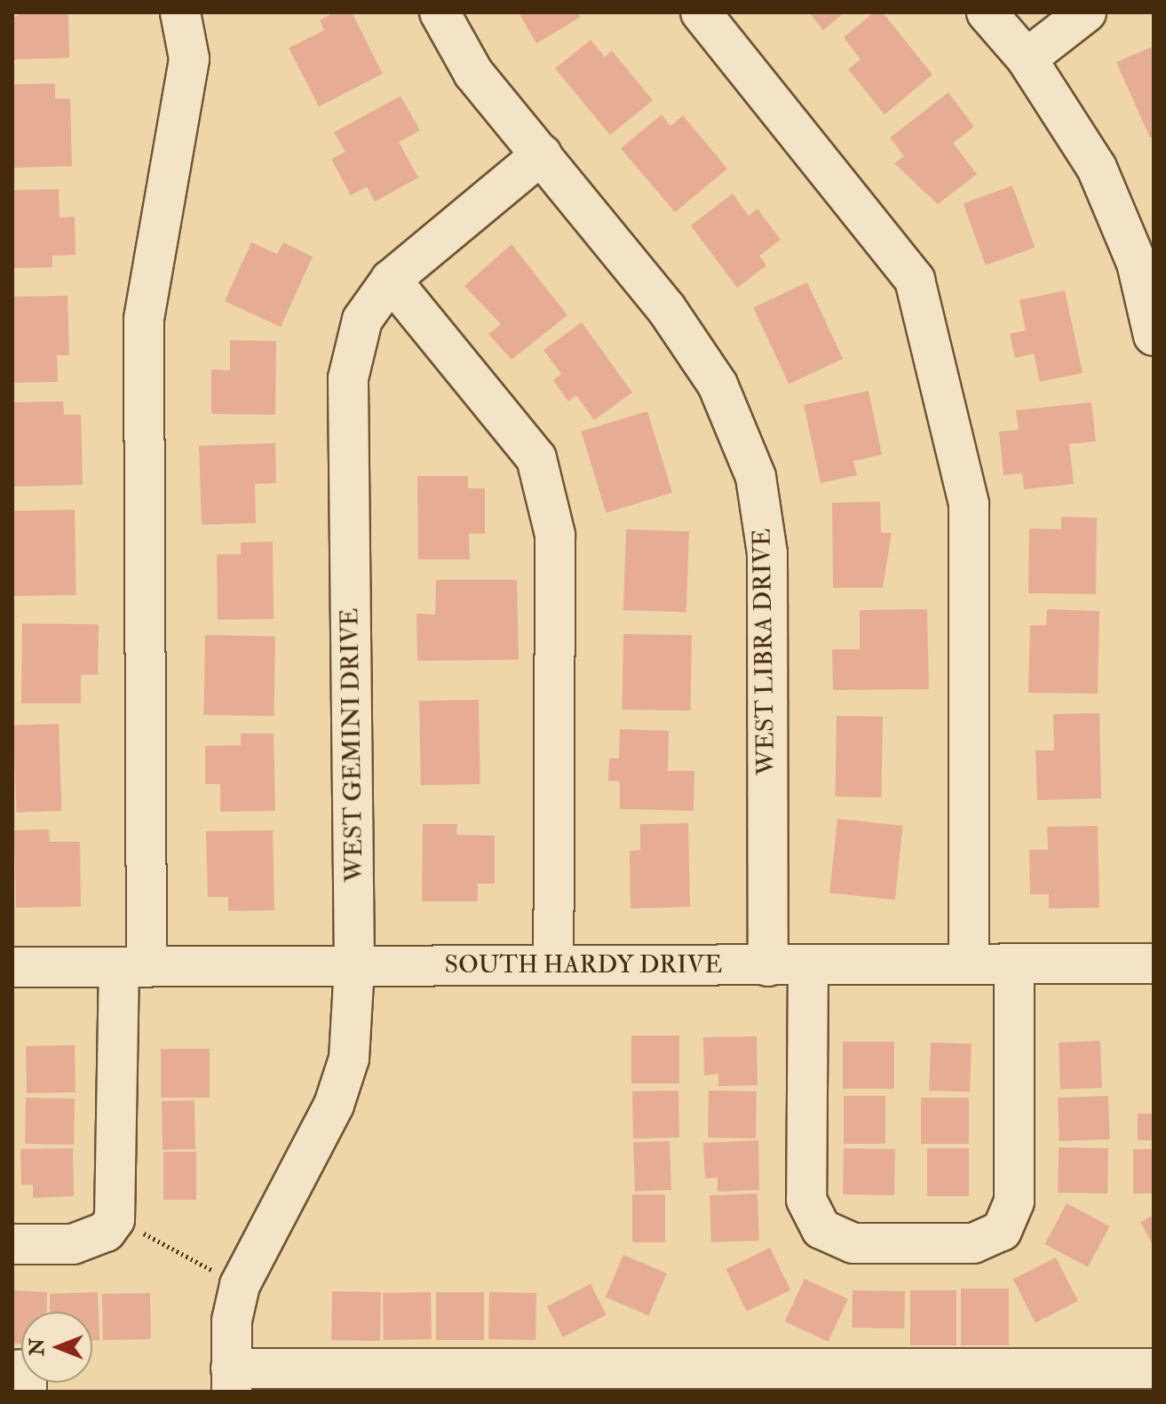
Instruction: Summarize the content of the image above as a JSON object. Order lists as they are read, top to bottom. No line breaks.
{"streets":{"street":["WEST LIBRA DRIVE","WEST GEMINI DRIVE","SOUTH HARDY DRIVE"]},"crossings":[["WEST LIBRA DRIVE","WEST GEMINI DRIVE"],["WEST LIBRA DRIVE","SOUTH HARDY DRIVE"],["WEST GEMINI DRIVE","SOUTH HARDY DRIVE"]],"north":"left"}
